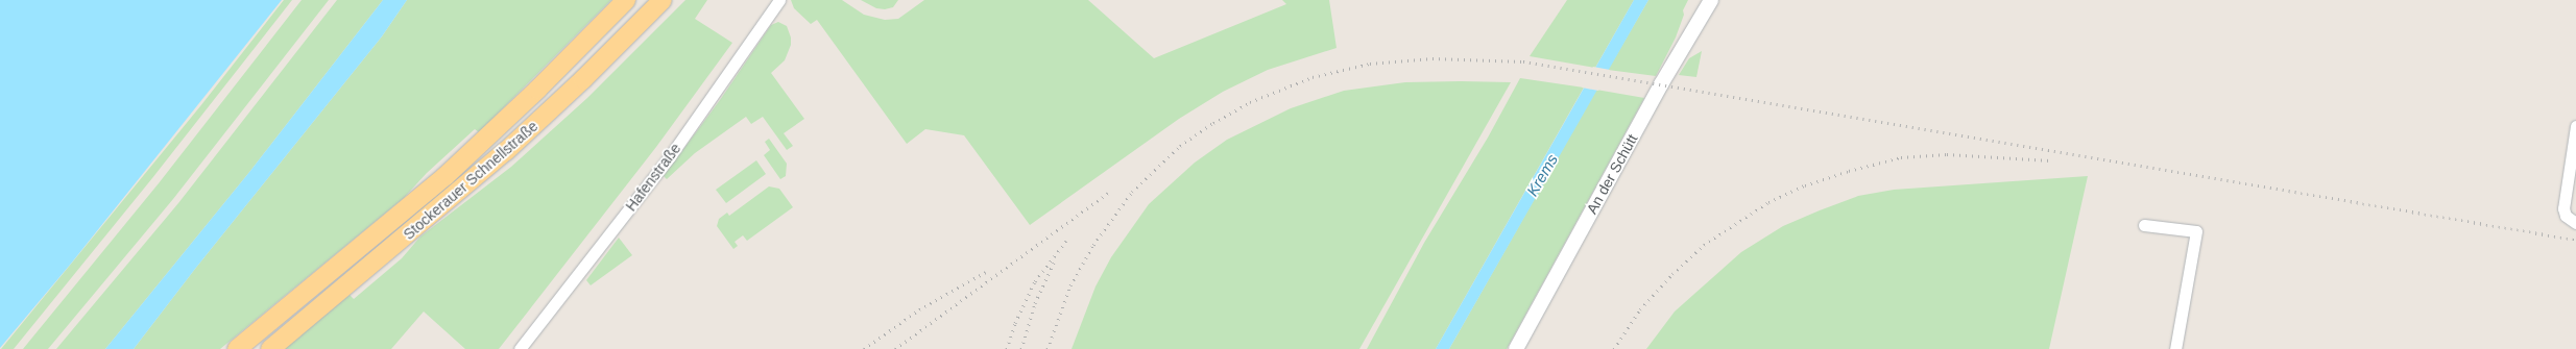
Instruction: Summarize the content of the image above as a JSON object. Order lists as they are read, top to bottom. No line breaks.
{"streets":{"highway":["Stockerauer Schnellstraße"],"street":["An der Schütt","Hafenstraße"]},"water":["Krems"]}
